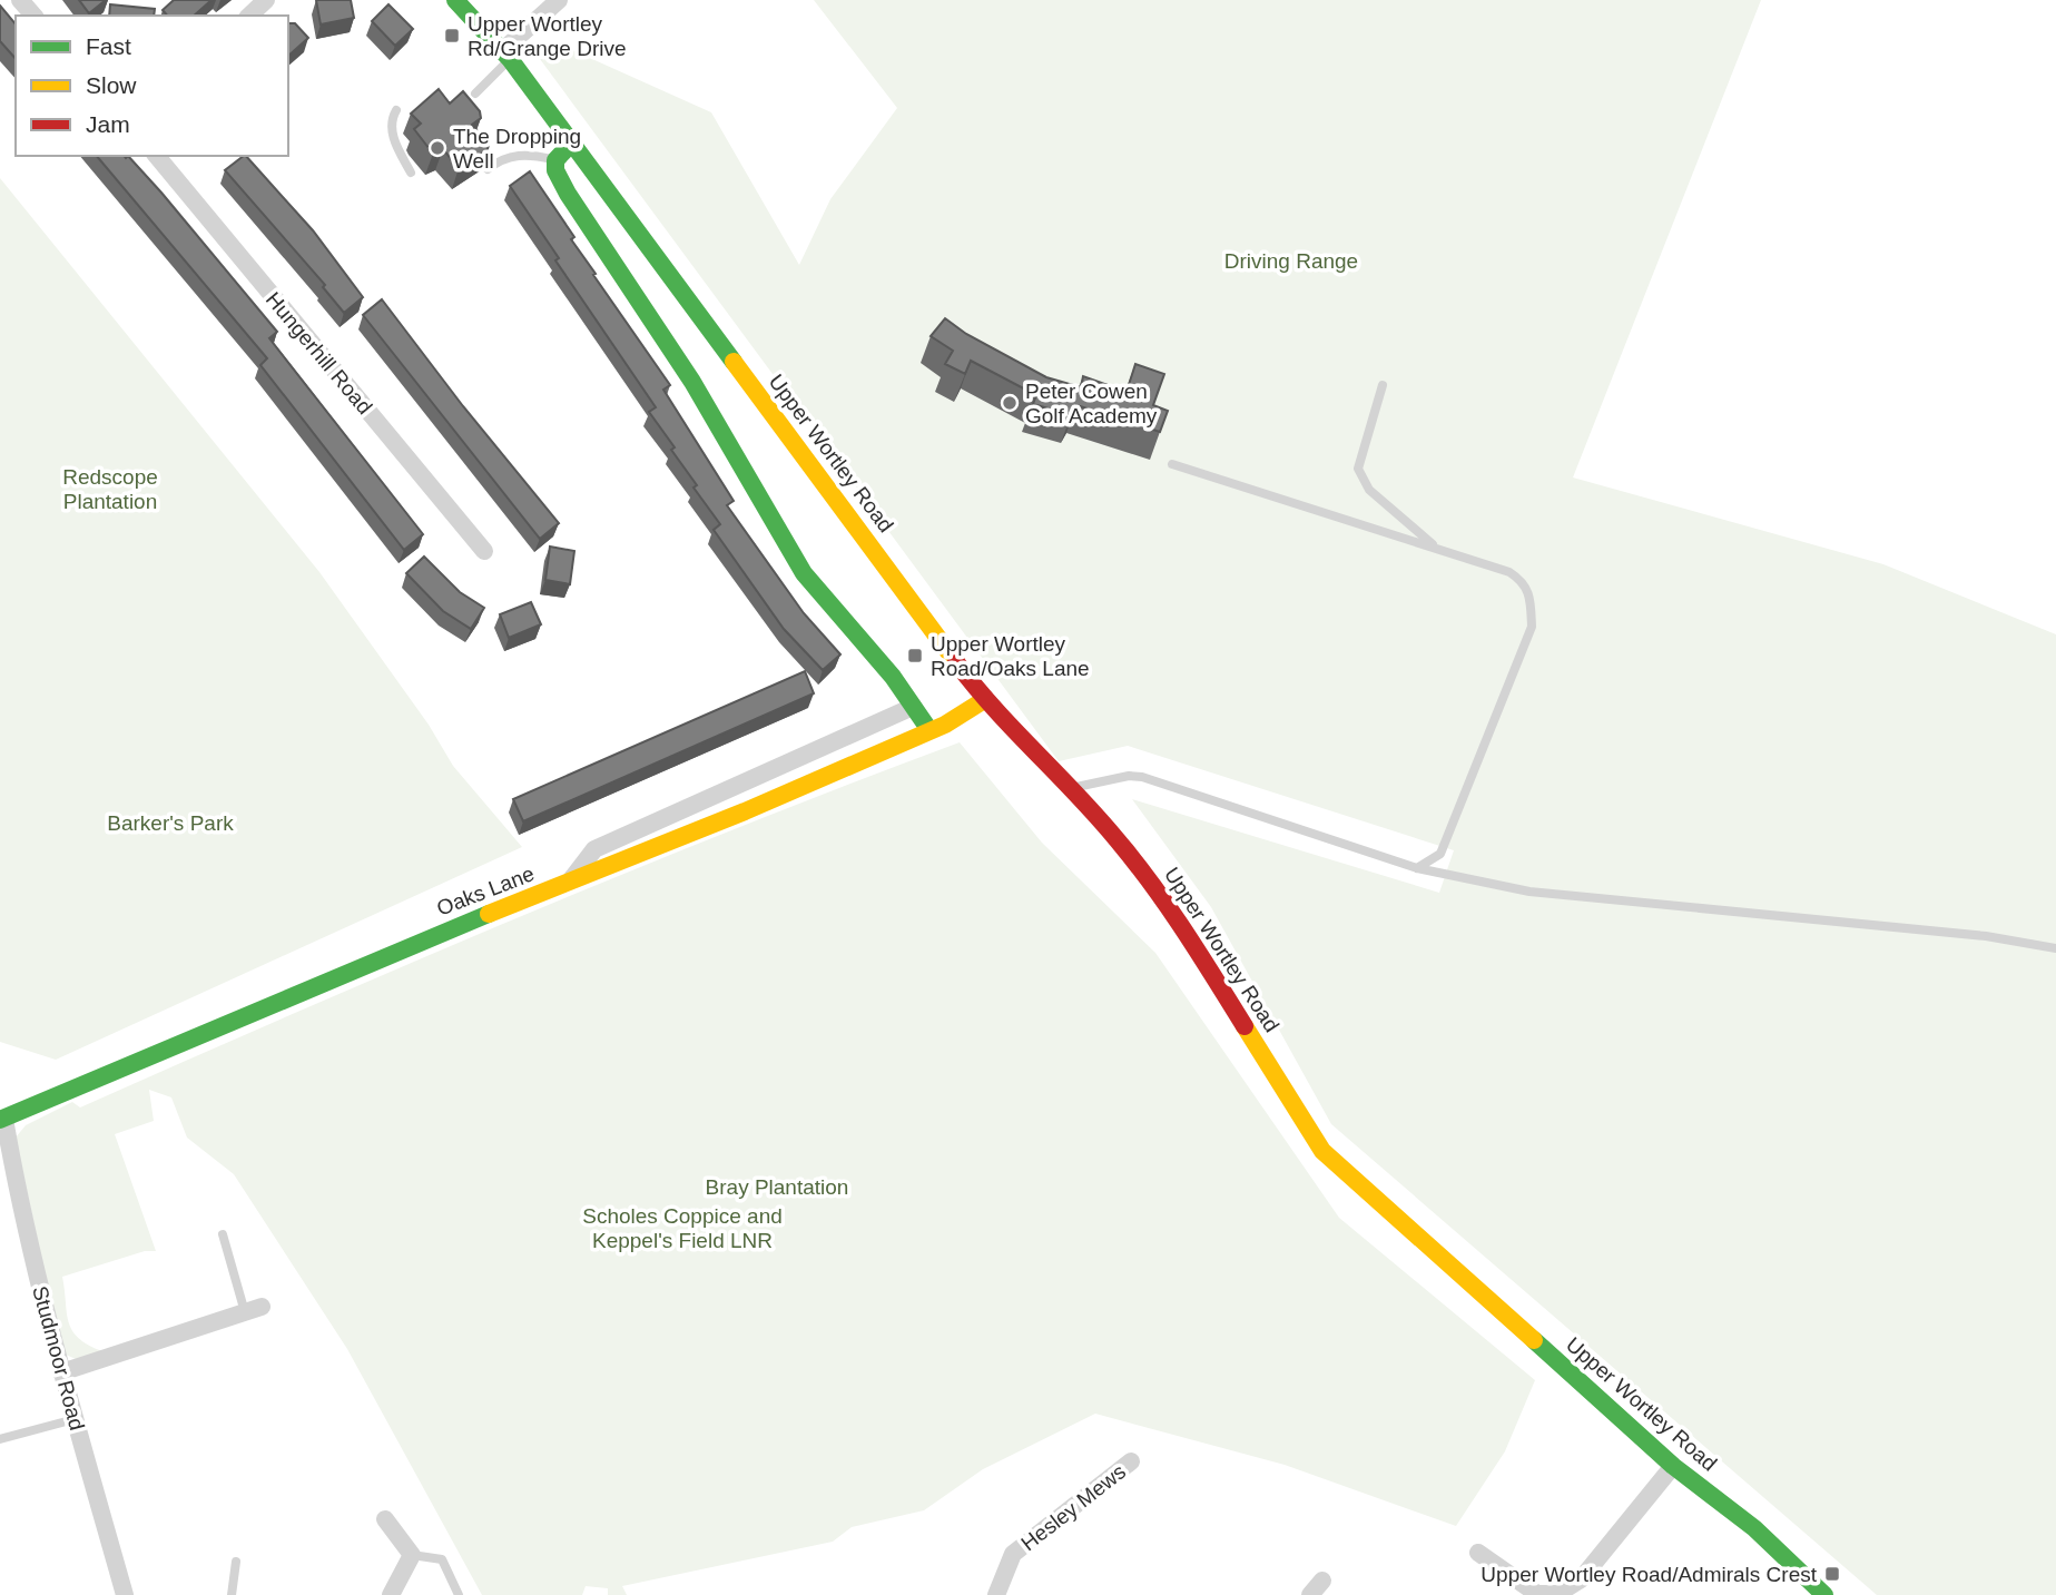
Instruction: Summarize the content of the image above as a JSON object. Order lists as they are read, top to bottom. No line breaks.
{"streets":{"main road":["Upper Wortley Road","Oaks Lane"],"street":["Hungerhill Road","Studmoor Road","Hesley Mews"]},"crossings":[["Upper Wortley Road","Oaks Lane"],["Oaks Lane","Studmoor Road"]],"parks":["Driving Range","Redscope Plantation","Barker's Park","Bray Plantation","Scholes Coppice and Keppel's Field LNR"],"places":{"transit":["Upper Wortley Rd/Grange Drive","Upper Wortley Road/Oaks Lane","Upper Wortley Road/Admirals Crest"],"other":["The Dropping Well","Peter Cowen Golf Academy"]},"legend":["Fast","Slow","Jam"]}
